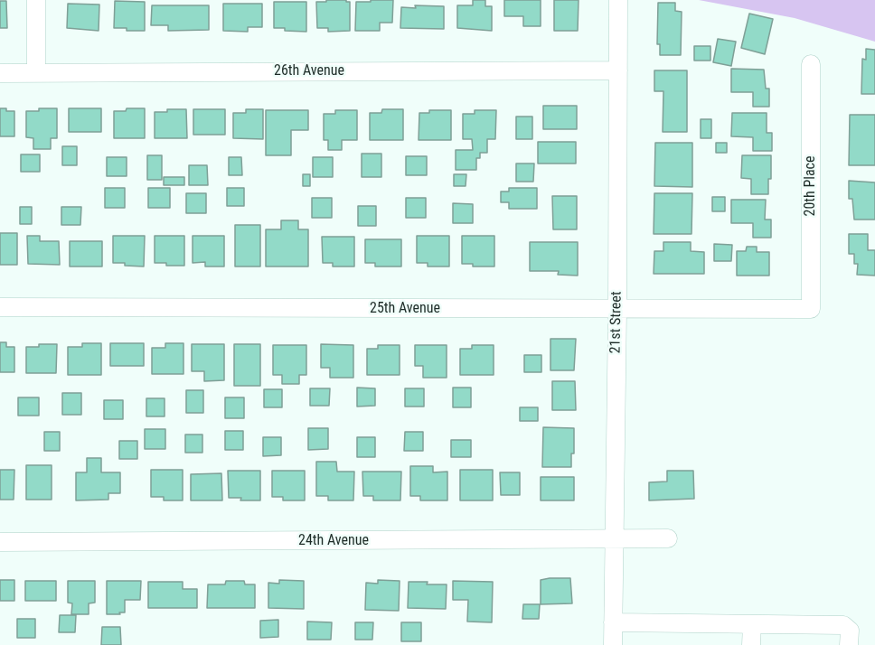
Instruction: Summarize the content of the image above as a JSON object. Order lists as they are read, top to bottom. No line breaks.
{"streets":{"street":["26th Avenue","20th Place","25th Avenue","21st Street","24th Avenue"]},"crossings":[["26th Avenue","21st Street"],["20th Place","25th Avenue"],["25th Avenue","21st Street"],["21st Street","24th Avenue"]]}
